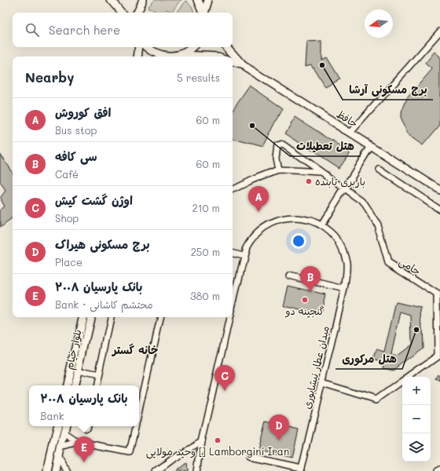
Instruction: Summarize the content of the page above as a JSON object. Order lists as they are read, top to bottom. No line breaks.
{"streets":{"main road":["حافظ","بلوار خیام"],"street":["جامی","میدان عطار نیشابوری"]},"crossings":[["جامی","میدان عطار نیشابوری"]],"districts":["خانه گستر"],"places":["برج مسکونی آرشا","هتل تعطیلات","باربری تابنده","گنجینه دو","هتل مرکوری","وحید مولایی [] Lamborgini Iran"],"north":"left","page":{"search":"Search here","heading":["Nearby","5 results"],"list":[{"mark":"A","name":"افق کوروش","note":"Bus stop","value":"60 m"},{"mark":"B","name":"سی کافه","note":"Café","value":"60 m"},{"mark":"C","name":"اوژن گشت كيش","note":"Shop","value":"210 m"},{"mark":"D","name":"برج مسکونی هیراک","note":"Place","value":"250 m"},{"mark":"E","name":"بانک پارسیان ۲۰۰۸","note":"Bank · محتشم کاشانی","value":"380 m"}],"pins":["A","B","C","D","E"],"map_buttons":["+","−"],"popup":["بانک پارسیان ۲۰۰۸","Bank"]}}
